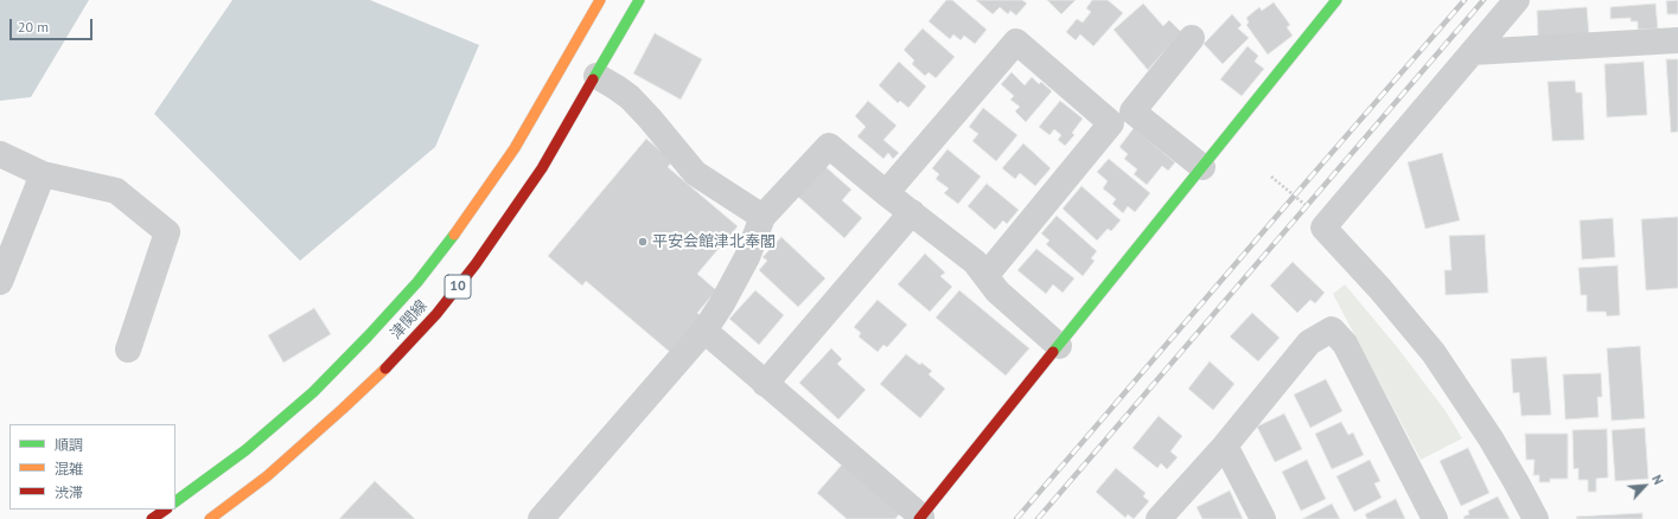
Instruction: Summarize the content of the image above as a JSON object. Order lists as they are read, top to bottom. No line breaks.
{"streets":{"main road":["10","津関線"]},"places":["平安会館津北奉閣"],"legend":["順調","混雑","渋滞"],"scale_bar":"20 m","north":"top right"}
